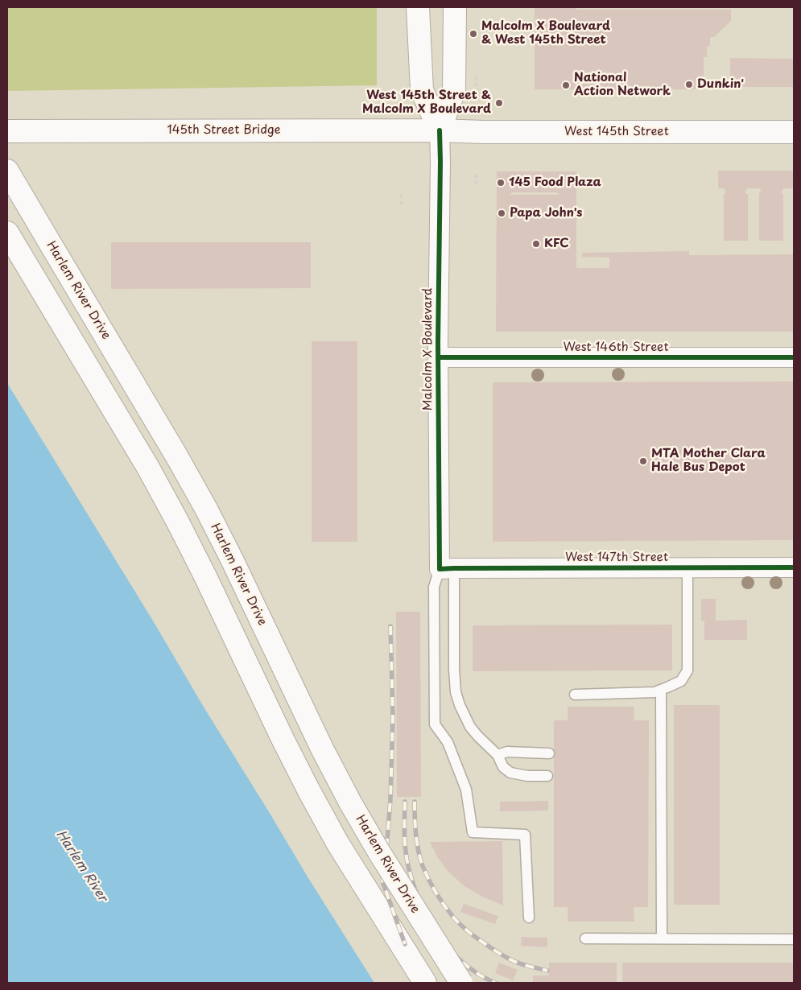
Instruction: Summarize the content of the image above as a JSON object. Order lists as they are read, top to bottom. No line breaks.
{"streets":{"main road":["145th Street Bridge","West 145th Street","Harlem River Drive","Malcolm X Boulevard"],"street":["West 146th Street","West 147th Street"]},"crossings":[["145th Street Bridge","West 145th Street"],["145th Street Bridge","Malcolm X Boulevard"],["West 145th Street","Malcolm X Boulevard"],["West 146th Street","Malcolm X Boulevard"],["Malcolm X Boulevard","West 147th Street"]],"water":["Harlem River"],"places":["Malcolm X Boulevard & West 145th Street","Dunkin'","National Action Network","West 145th Street & Malcolm X Boulevard","145 Food Plaza","Papa John's","KFC","MTA Mother Clara Hale Bus Depot"]}
